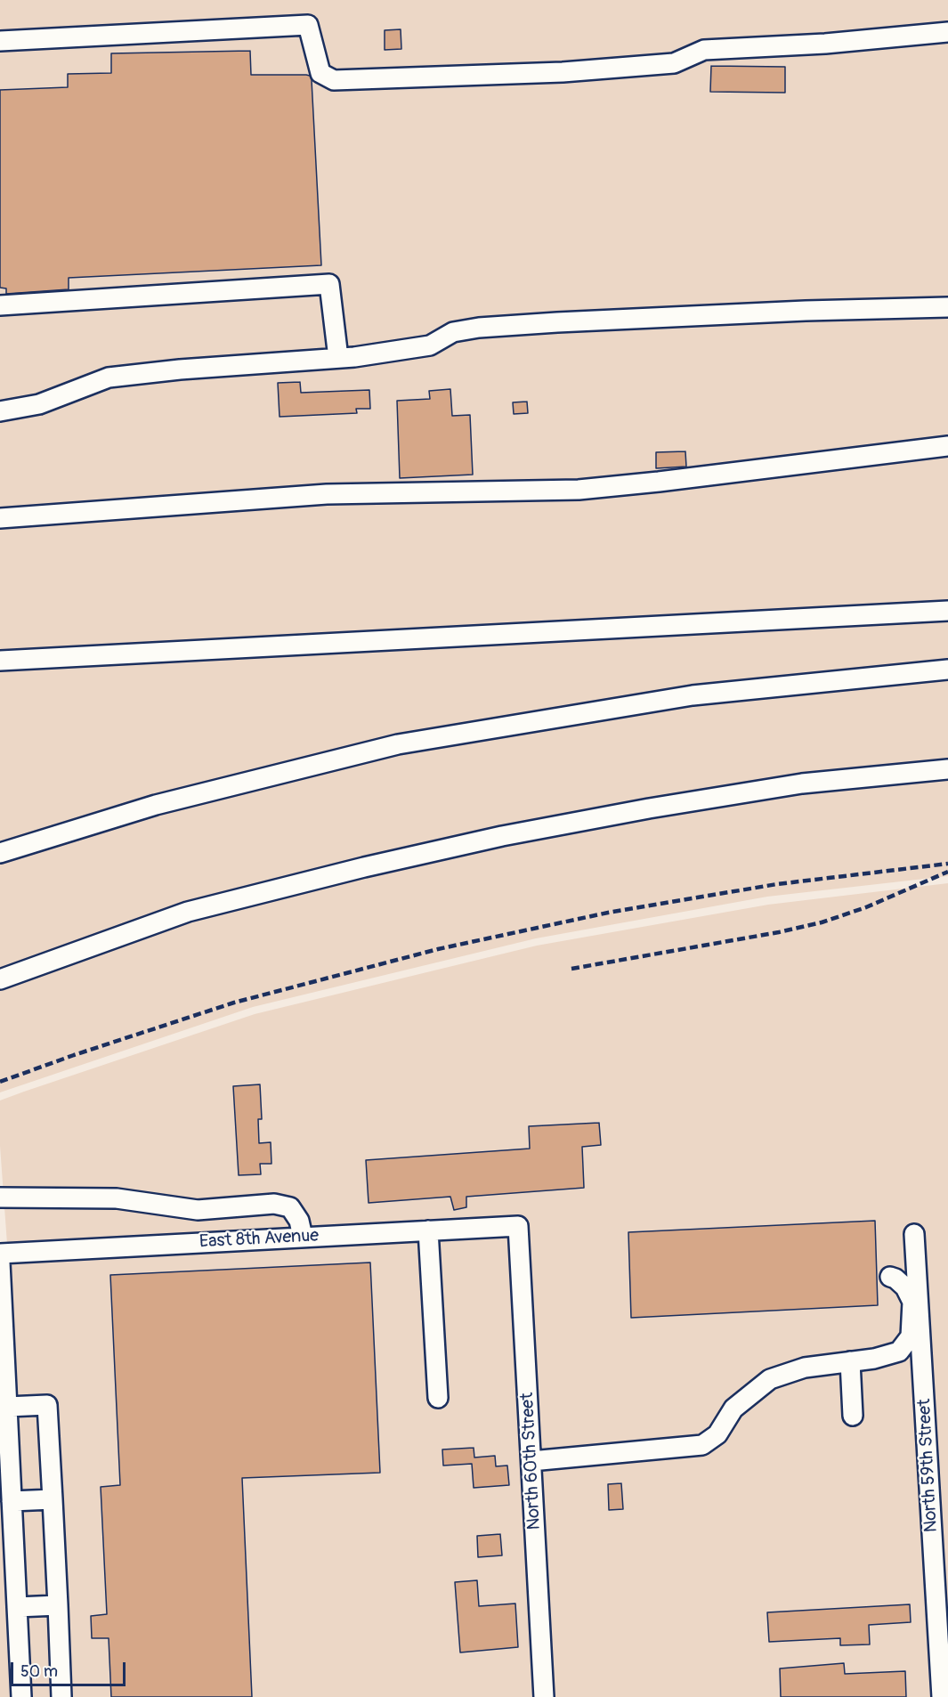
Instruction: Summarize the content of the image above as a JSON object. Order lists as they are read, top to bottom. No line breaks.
{"streets":{"street":["East 8th Avenue","North 60th Street","North 59th Street"]},"crossings":[["East 8th Avenue","North 60th Street"]],"scale_bar":"50 m"}
